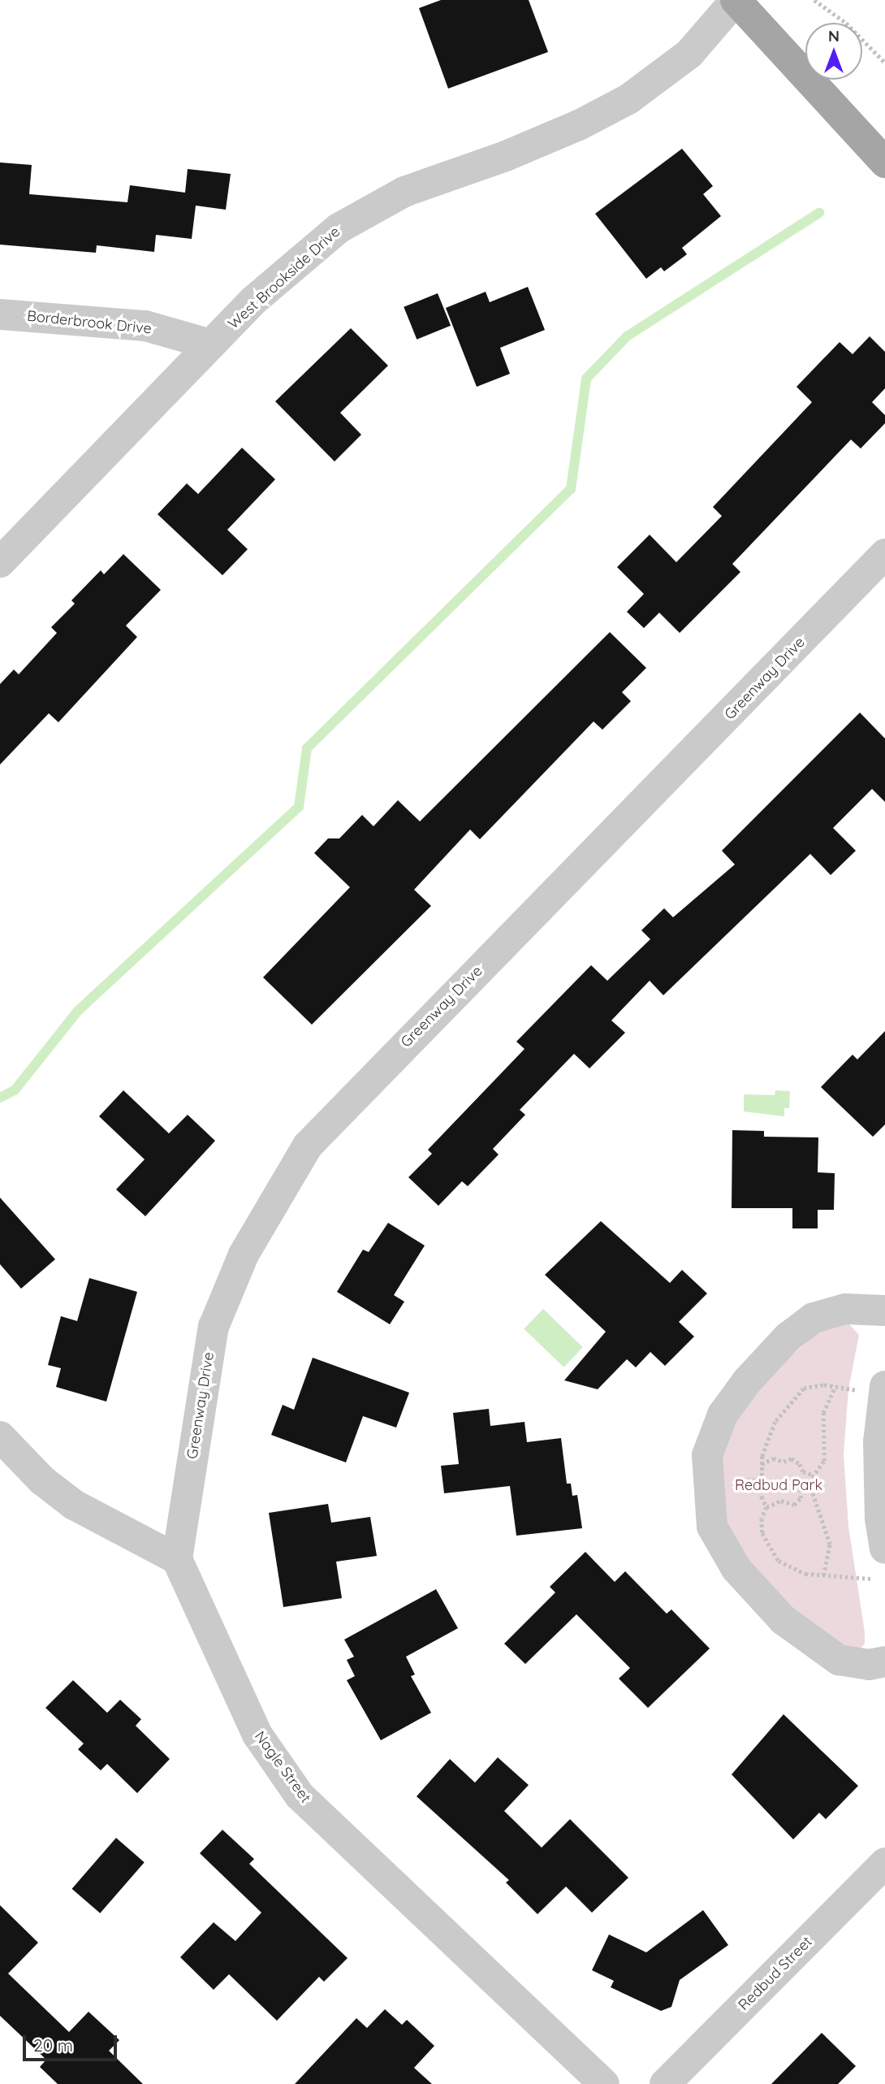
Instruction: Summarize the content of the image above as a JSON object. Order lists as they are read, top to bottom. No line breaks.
{"streets":{"street":["West Brookside Drive","Borderbrook Drive","Greenway Drive","Nagle Street","Redbud Street"]},"crossings":[["West Brookside Drive","Borderbrook Drive"],["Greenway Drive","Nagle Street"]],"parks":["Redbud Park"],"scale_bar":"20 m","north":"top"}
